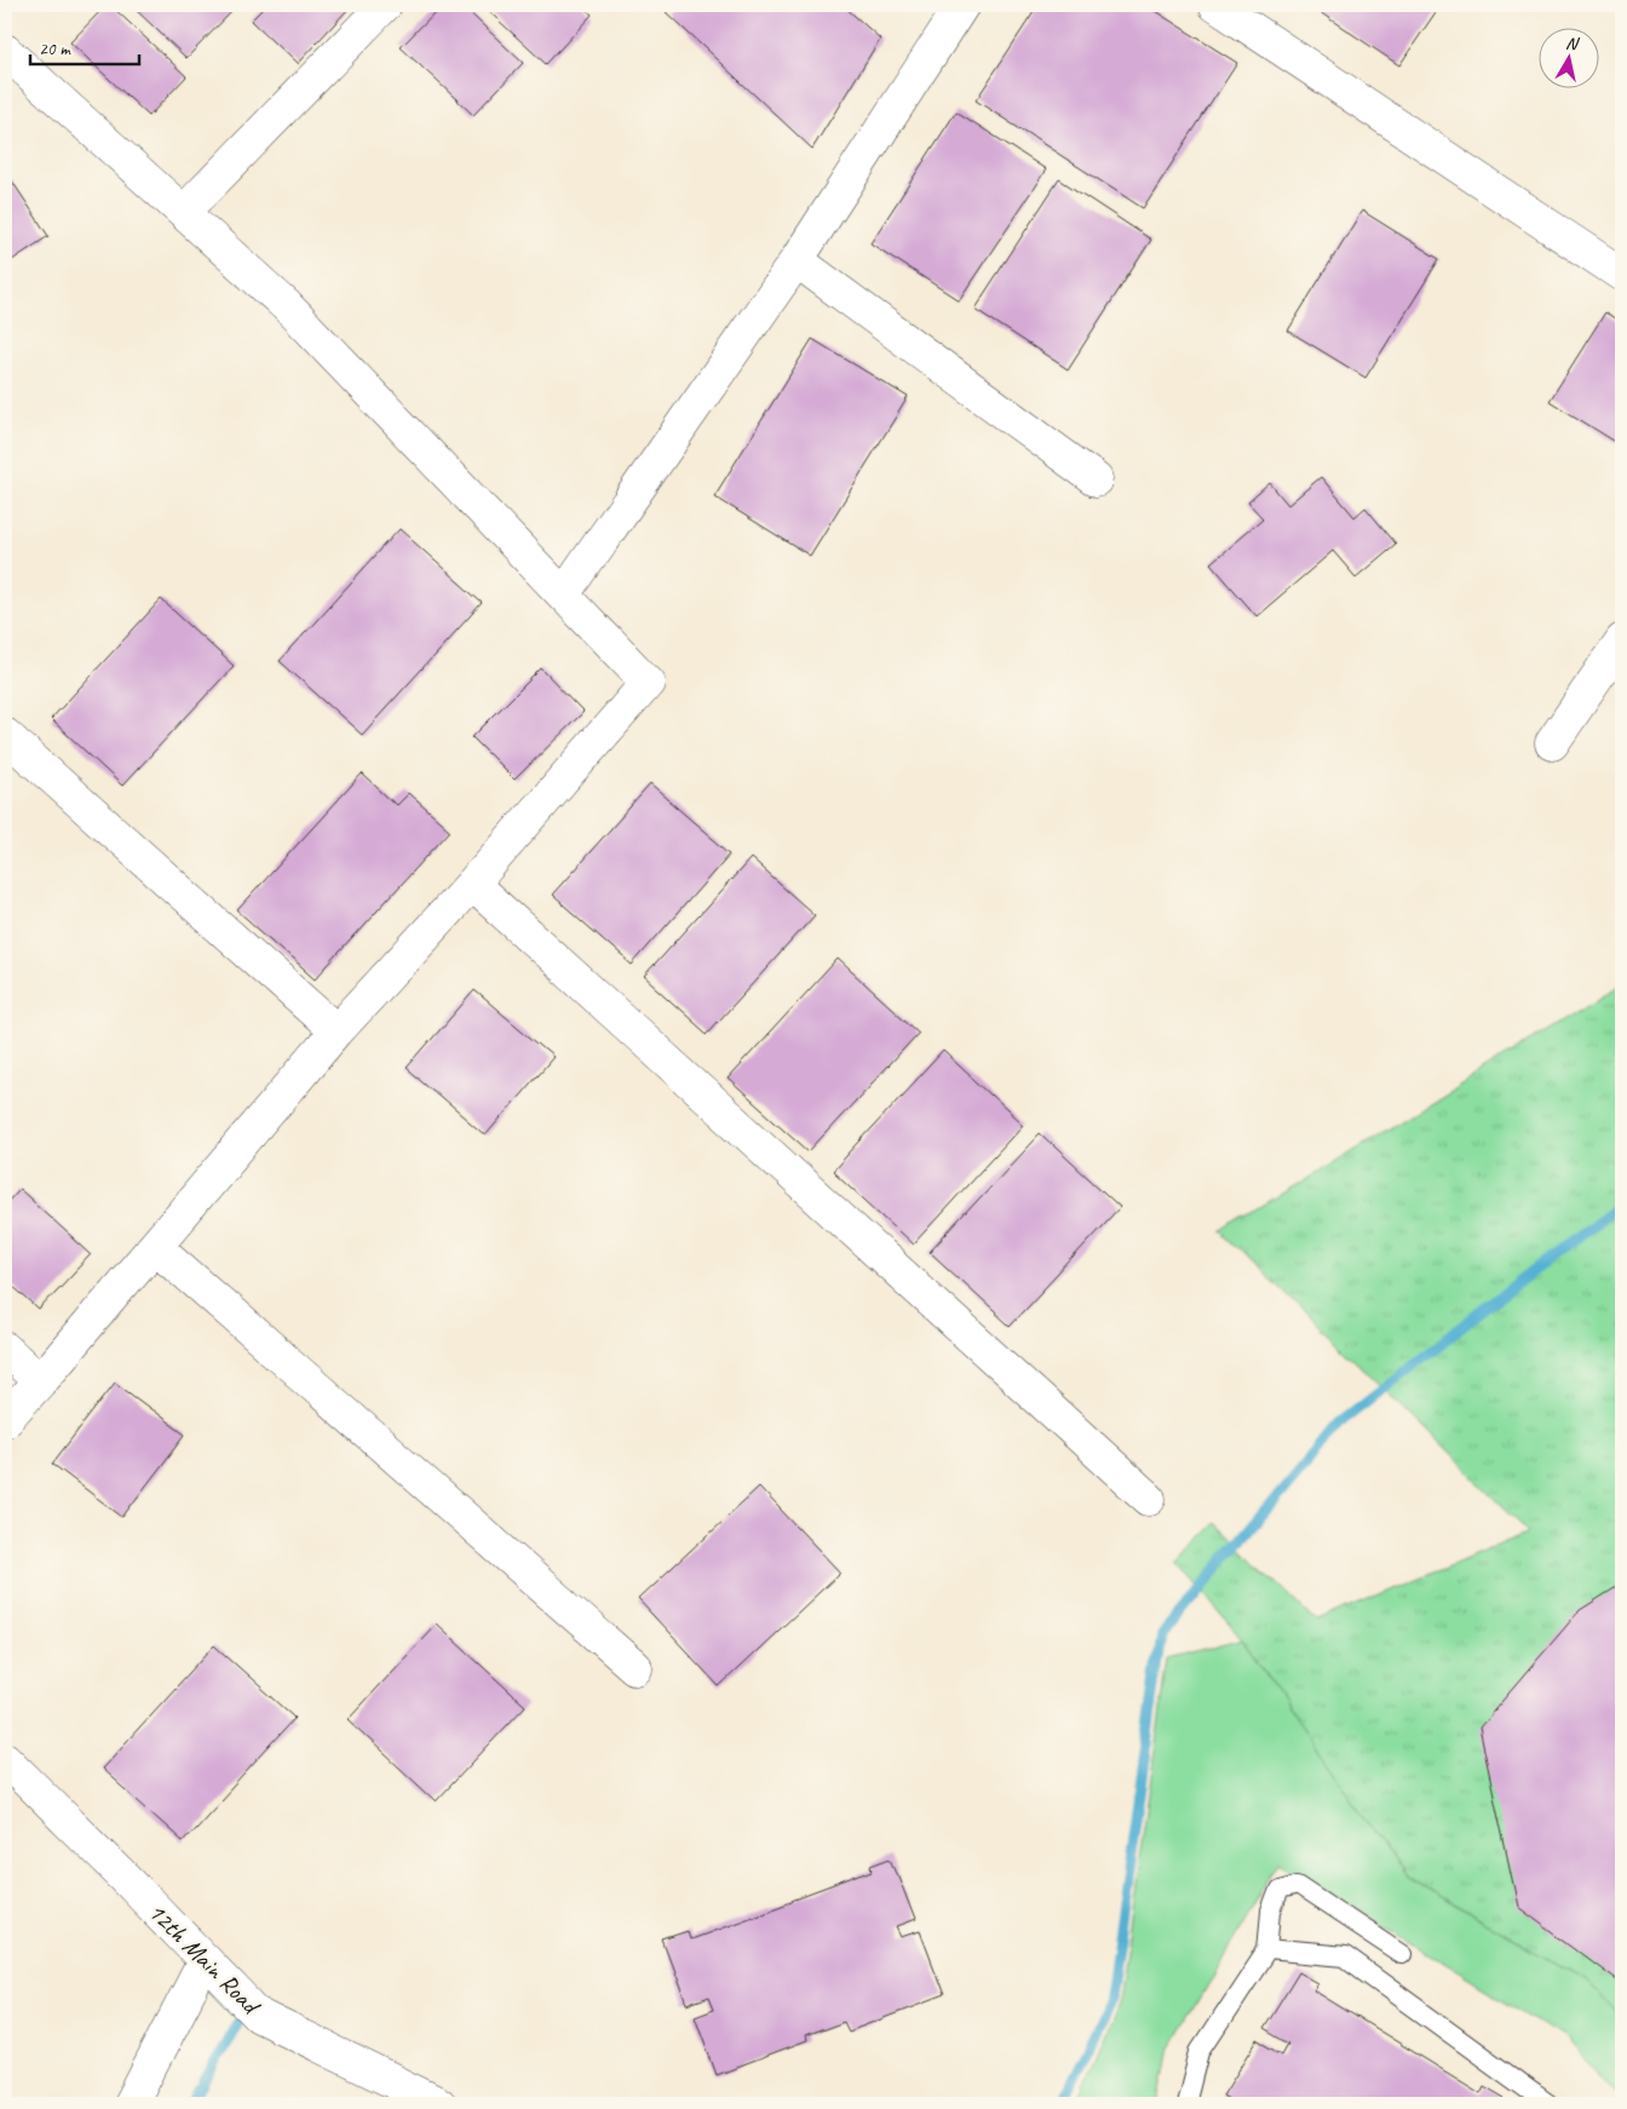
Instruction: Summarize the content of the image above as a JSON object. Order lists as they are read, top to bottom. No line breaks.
{"streets":{"street":["12th Main Road"]},"scale_bar":"20 m","north":"top"}
